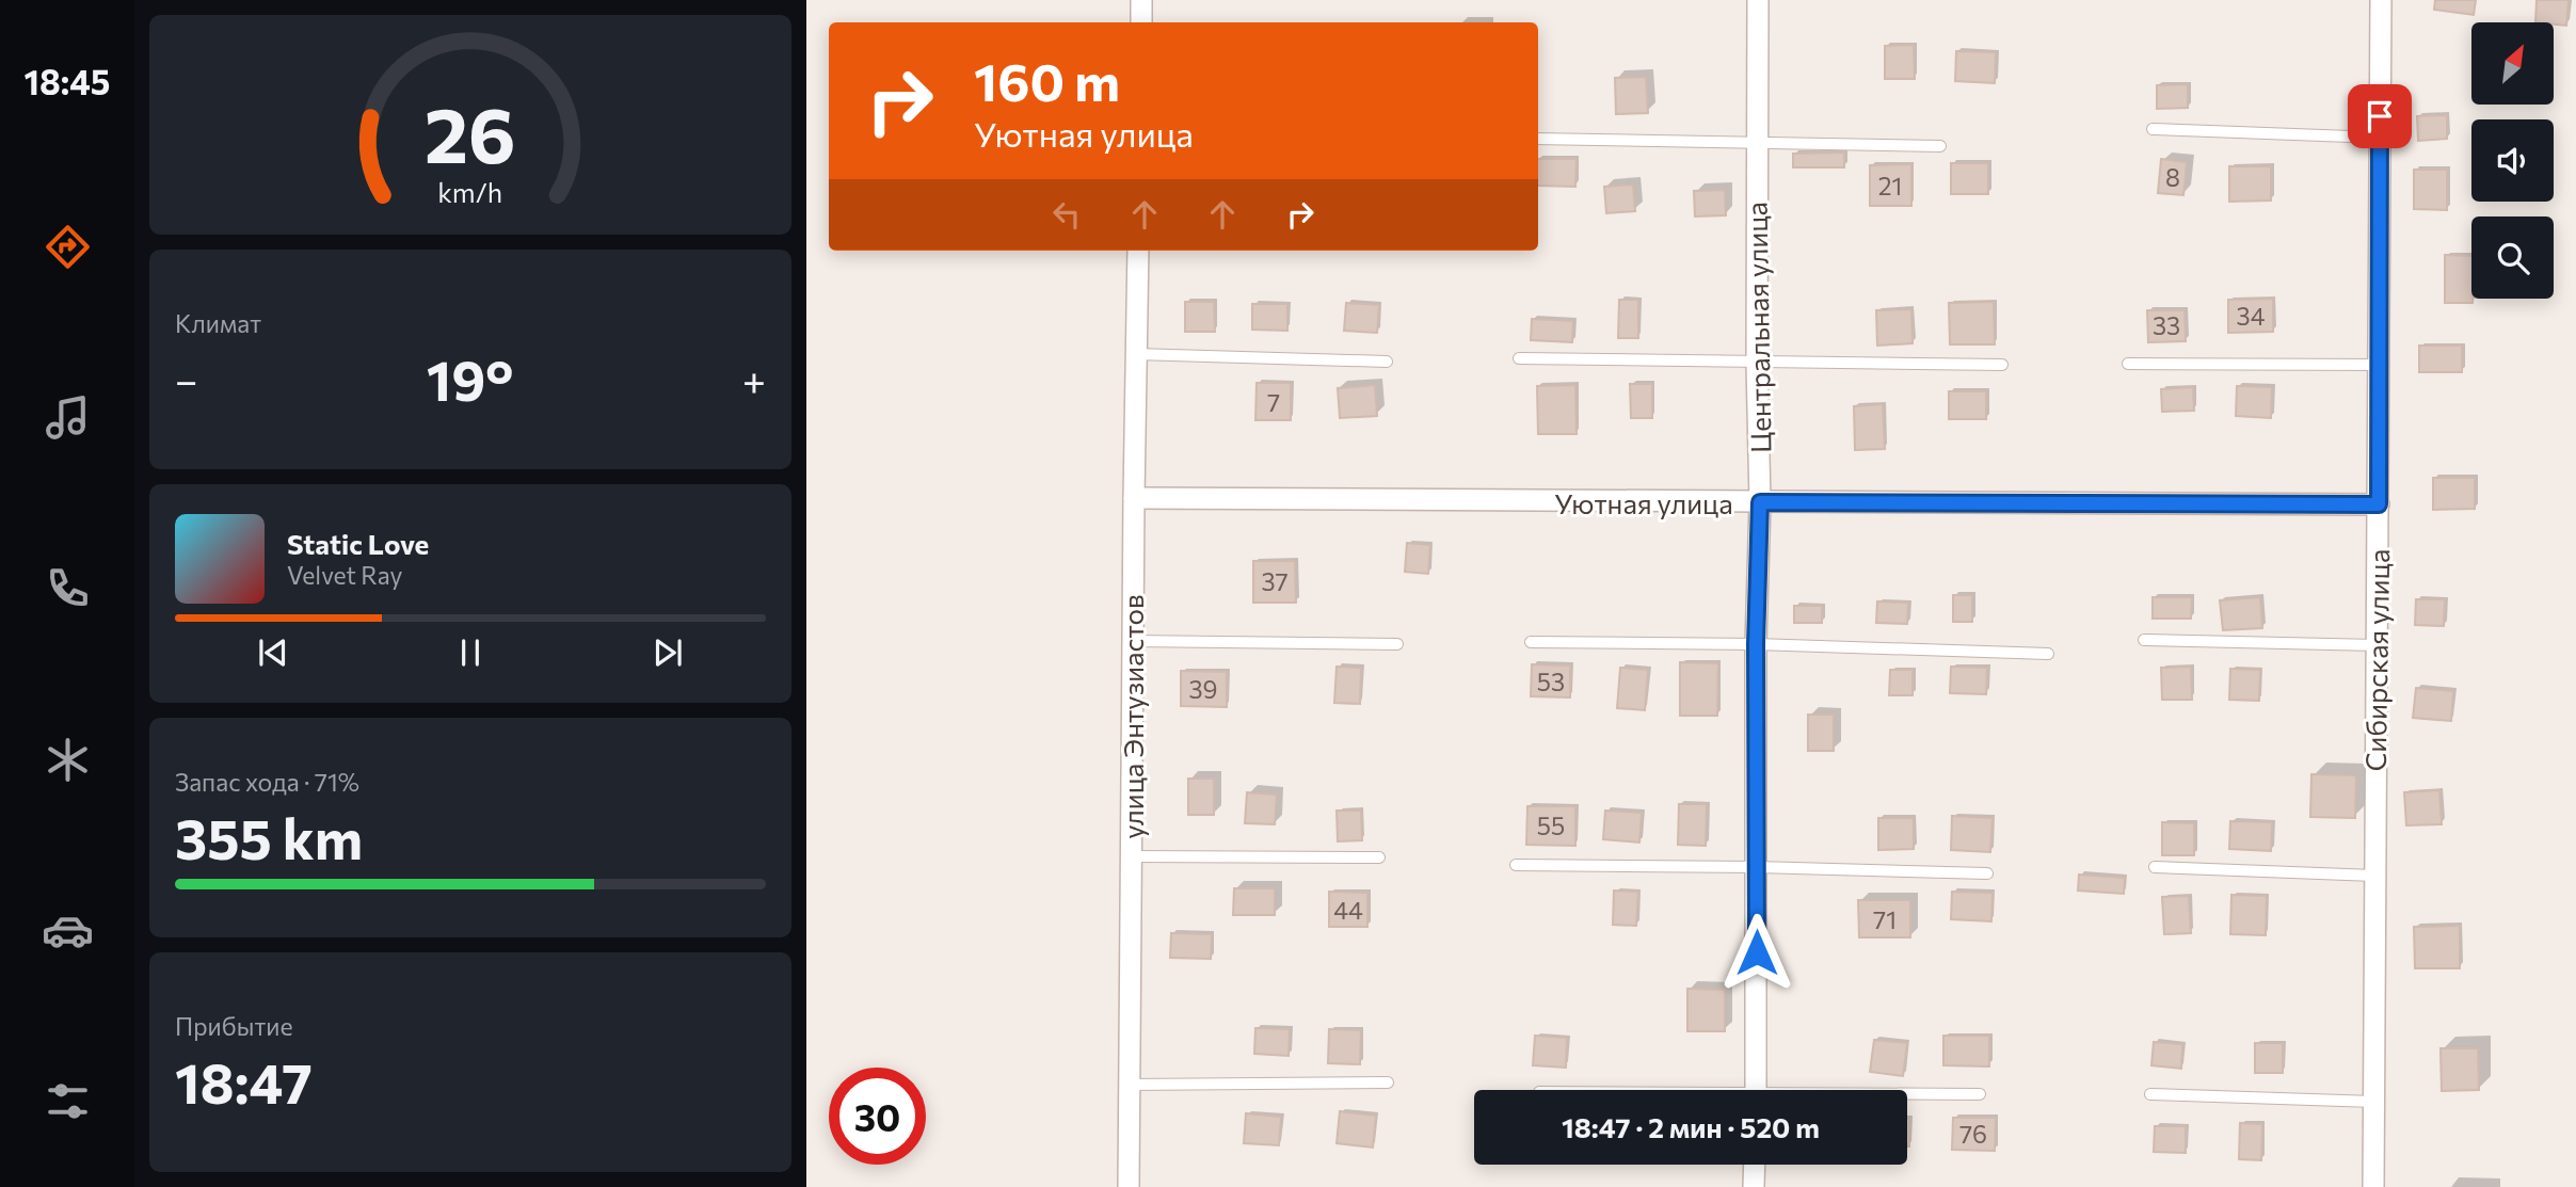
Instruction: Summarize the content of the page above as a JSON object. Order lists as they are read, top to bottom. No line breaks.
{"streets":{"street":["Центральная улица","Уютная улица","Сибирская улица","улица Энтузиастов"]},"crossings":[["Центральная улица","Уютная улица"],["Уютная улица","Сибирская улица"],["Уютная улица","улица Энтузиастов"]],"house_numbers":["8","21","34","33","7","37","53","39","55","44","71","76"],"north":"top right","page":{"tabs":"18:45","turn":["160 m","Уютная улица"],"tile":["Климат",["Запас хода · 71%","355 km"],["Прибытие","18:47"]],"heat":["−","19°","+"],"song":["Static Love","Velvet Ray"],"limit":"30","trip":"18:47 · 2 мин · 520 m","gauge":["26","km/h"]}}
